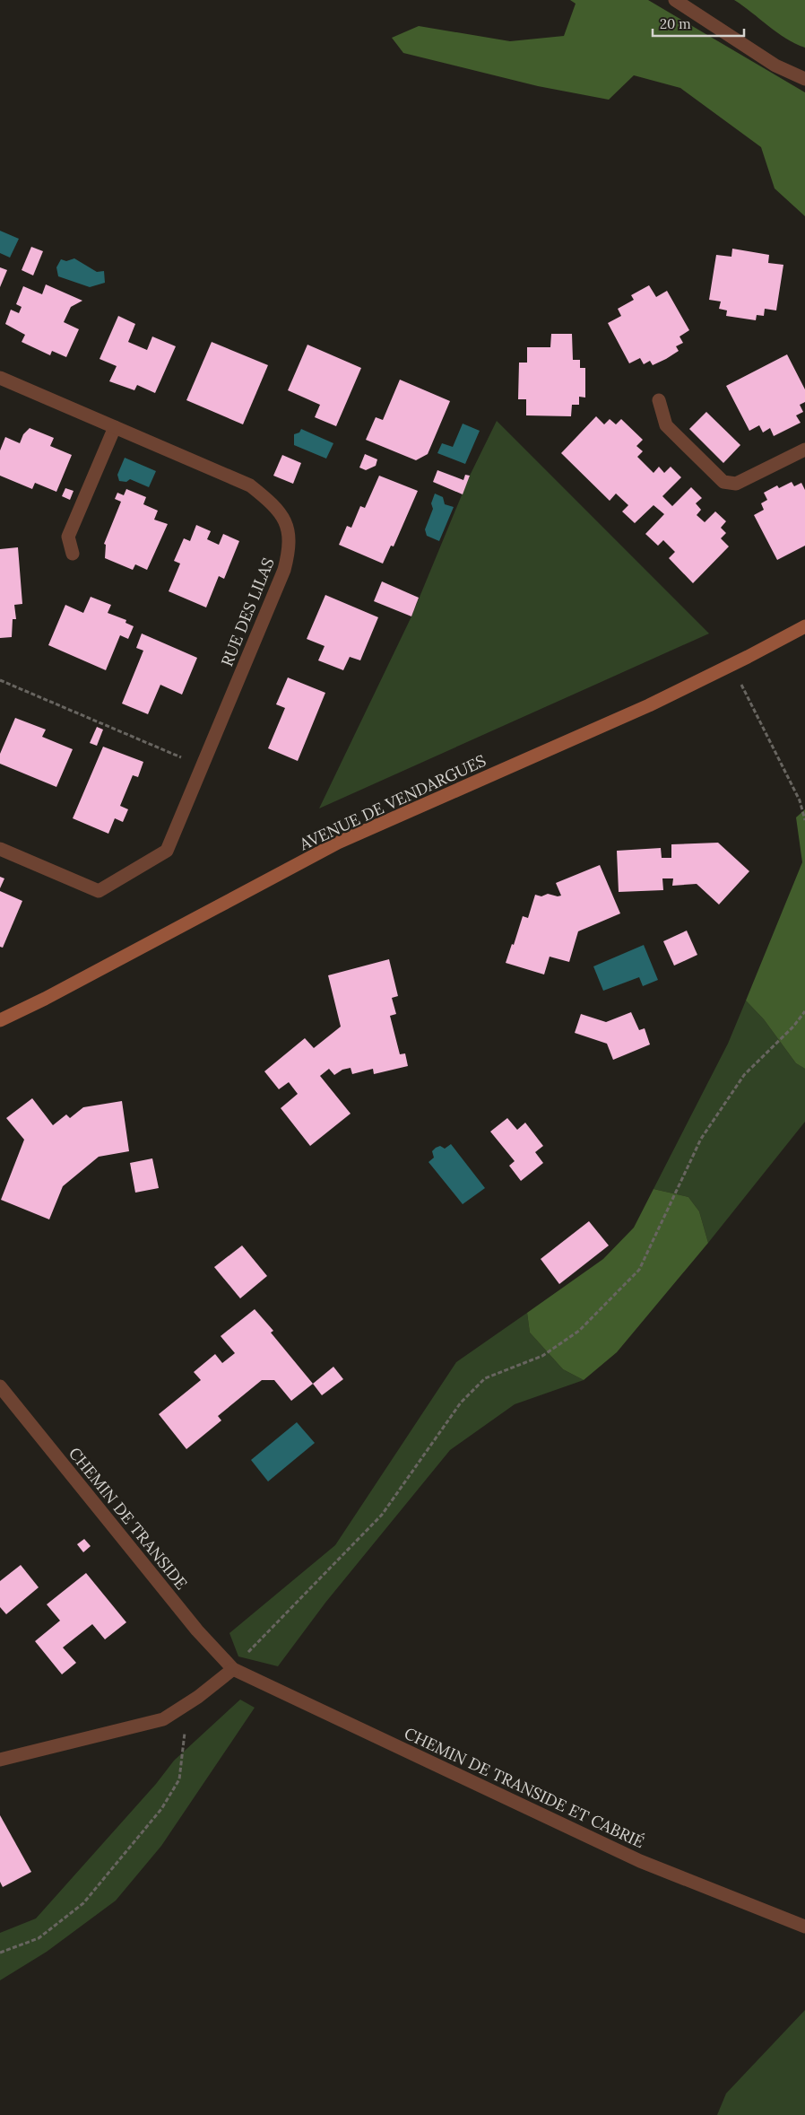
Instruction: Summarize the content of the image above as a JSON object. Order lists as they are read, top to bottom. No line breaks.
{"streets":{"street":["RUE DES LILAS","AVENUE DE VENDARGUES","CHEMIN DE TRANSIDE","CHEMIN DE TRANSIDE ET CABRIÉ"]},"crossings":[["CHEMIN DE TRANSIDE","CHEMIN DE TRANSIDE ET CABRIÉ"]],"scale_bar":"20 m"}
